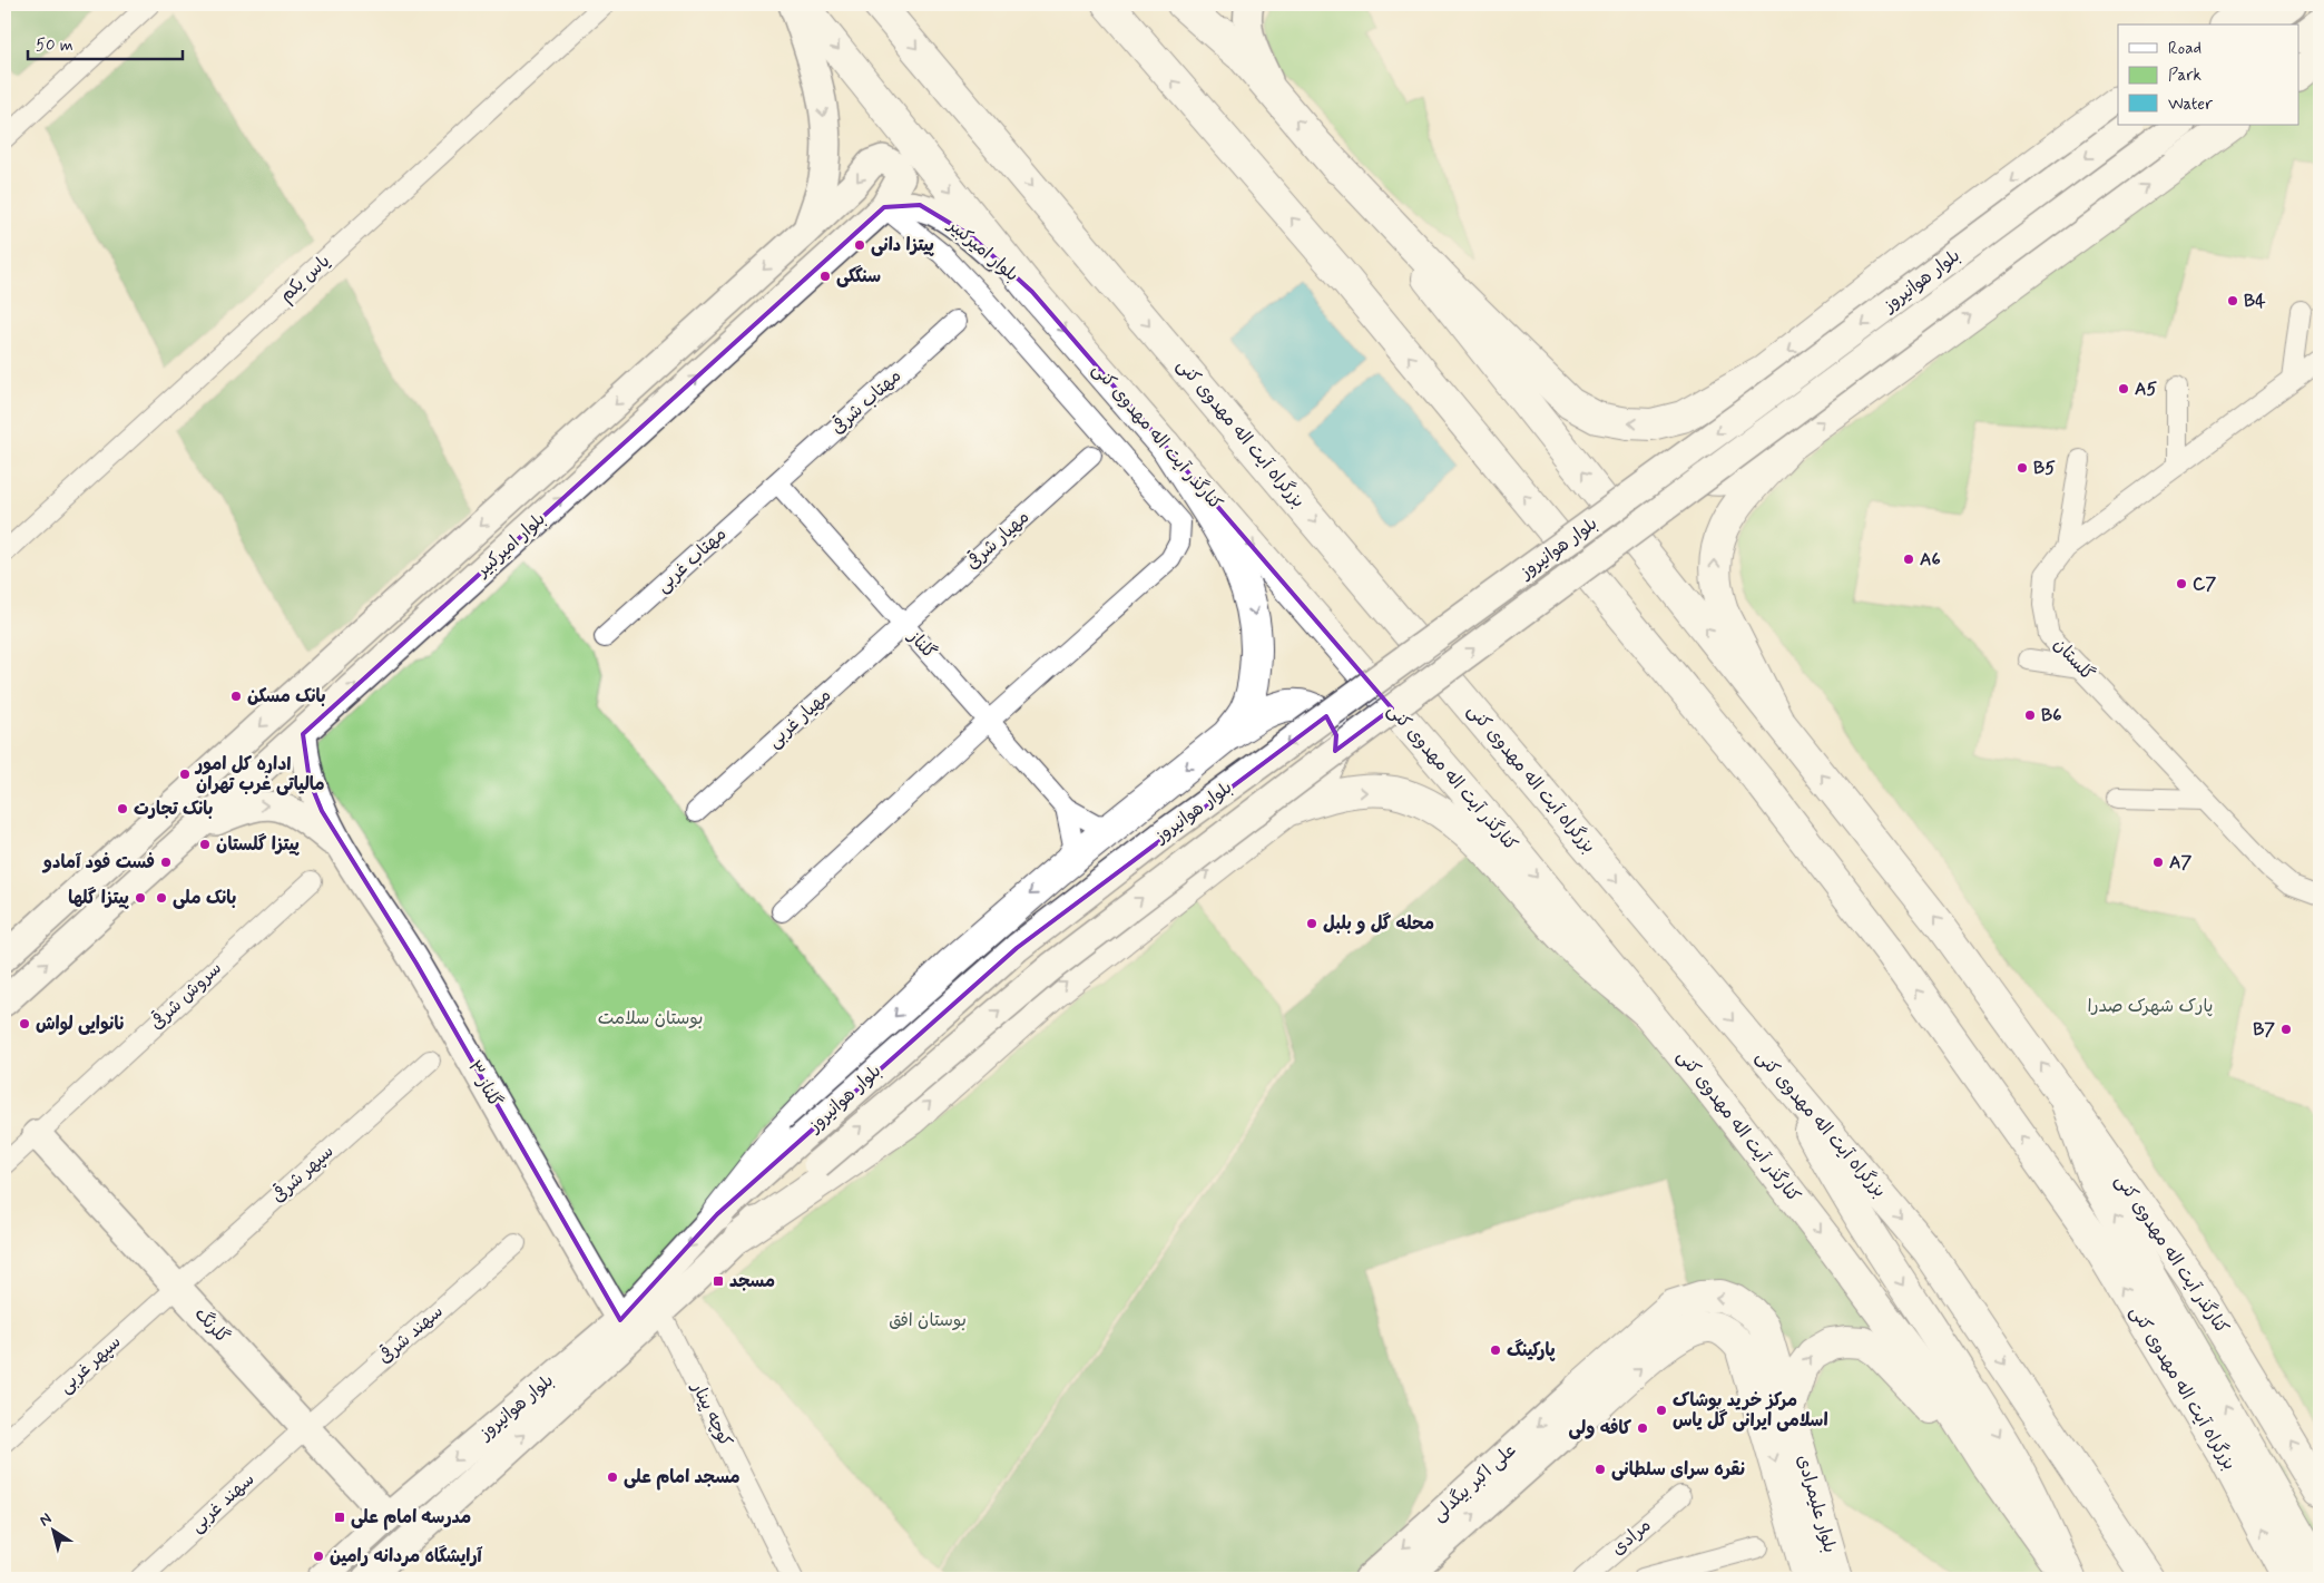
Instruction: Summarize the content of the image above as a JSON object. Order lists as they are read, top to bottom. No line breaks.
{"streets":{"main road":["بلوار امیرکبیر","بلوار هوانیروز","بزرگراه آیت اله مهدوی کنی","کنارگذر آیت اله مهدوی کنی","گلناز ۳","گلرنگ","علی اکبر بیگدلی","بلوار علیمرادی"],"street":["یاس یکم","مهتاب شرقی","مهیار شرقی","مهتاب غربی","گلناز","گلستان","مهیار غربی","سروش شرقی","سپهر شرقی","سهند شرقی","سپهر غربی","کوچه پینار","سهند غربی","مرادی"]},"crossings":[["بلوار امیرکبیر","کنارگذر آیت اله مهدوی کنی"],["بلوار هوانیروز","گلناز ۳"],["بلوار هوانیروز","گلرنگ"],["بلوار هوانیروز","کوچه پینار"],["مهتاب شرقی","مهتاب غربی"],["مهتاب شرقی","گلناز"],["مهیار شرقی","گلناز"],["مهیار شرقی","مهیار غربی"],["مهتاب غربی","گلناز"],["گلناز","مهیار غربی"],["سروش شرقی","گلرنگ"],["سپهر شرقی","گلرنگ"],["سپهر شرقی","سپهر غربی"],["گلرنگ","سهند شرقی"],["گلرنگ","سپهر غربی"],["گلرنگ","سهند غربی"],["سهند شرقی","سهند غربی"],["علی اکبر بیگدلی","بلوار علیمرادی"]],"parks":["پارک شهرک صدرا","بوستان سلامت","بوستان افق"],"places":{"other":["پیتزا دانی","سنگکی","B4","A5","B5","A6","C7","بانک مسکن","B6","اداره کل امور مالیاتی غرب تهران","بانک تجارت","پیتزا گلستان","فست فود آمادو","A7","پیتزا گلها","بانک ملی","محله گل و بلبل","نانوایی لواش","B7","پارکینگ","مرکز خرید پوشاک اسلامی ایرانی گل یاس","کافه ولی","نقره سرای سلطانی","مسجد امام علی","آرایشگاه مردانه رامین"],"transit":["مسجد","مدرسه امام علی"]},"legend":["Road","Park","Water"],"scale_bar":"50 m","north":"top left"}
